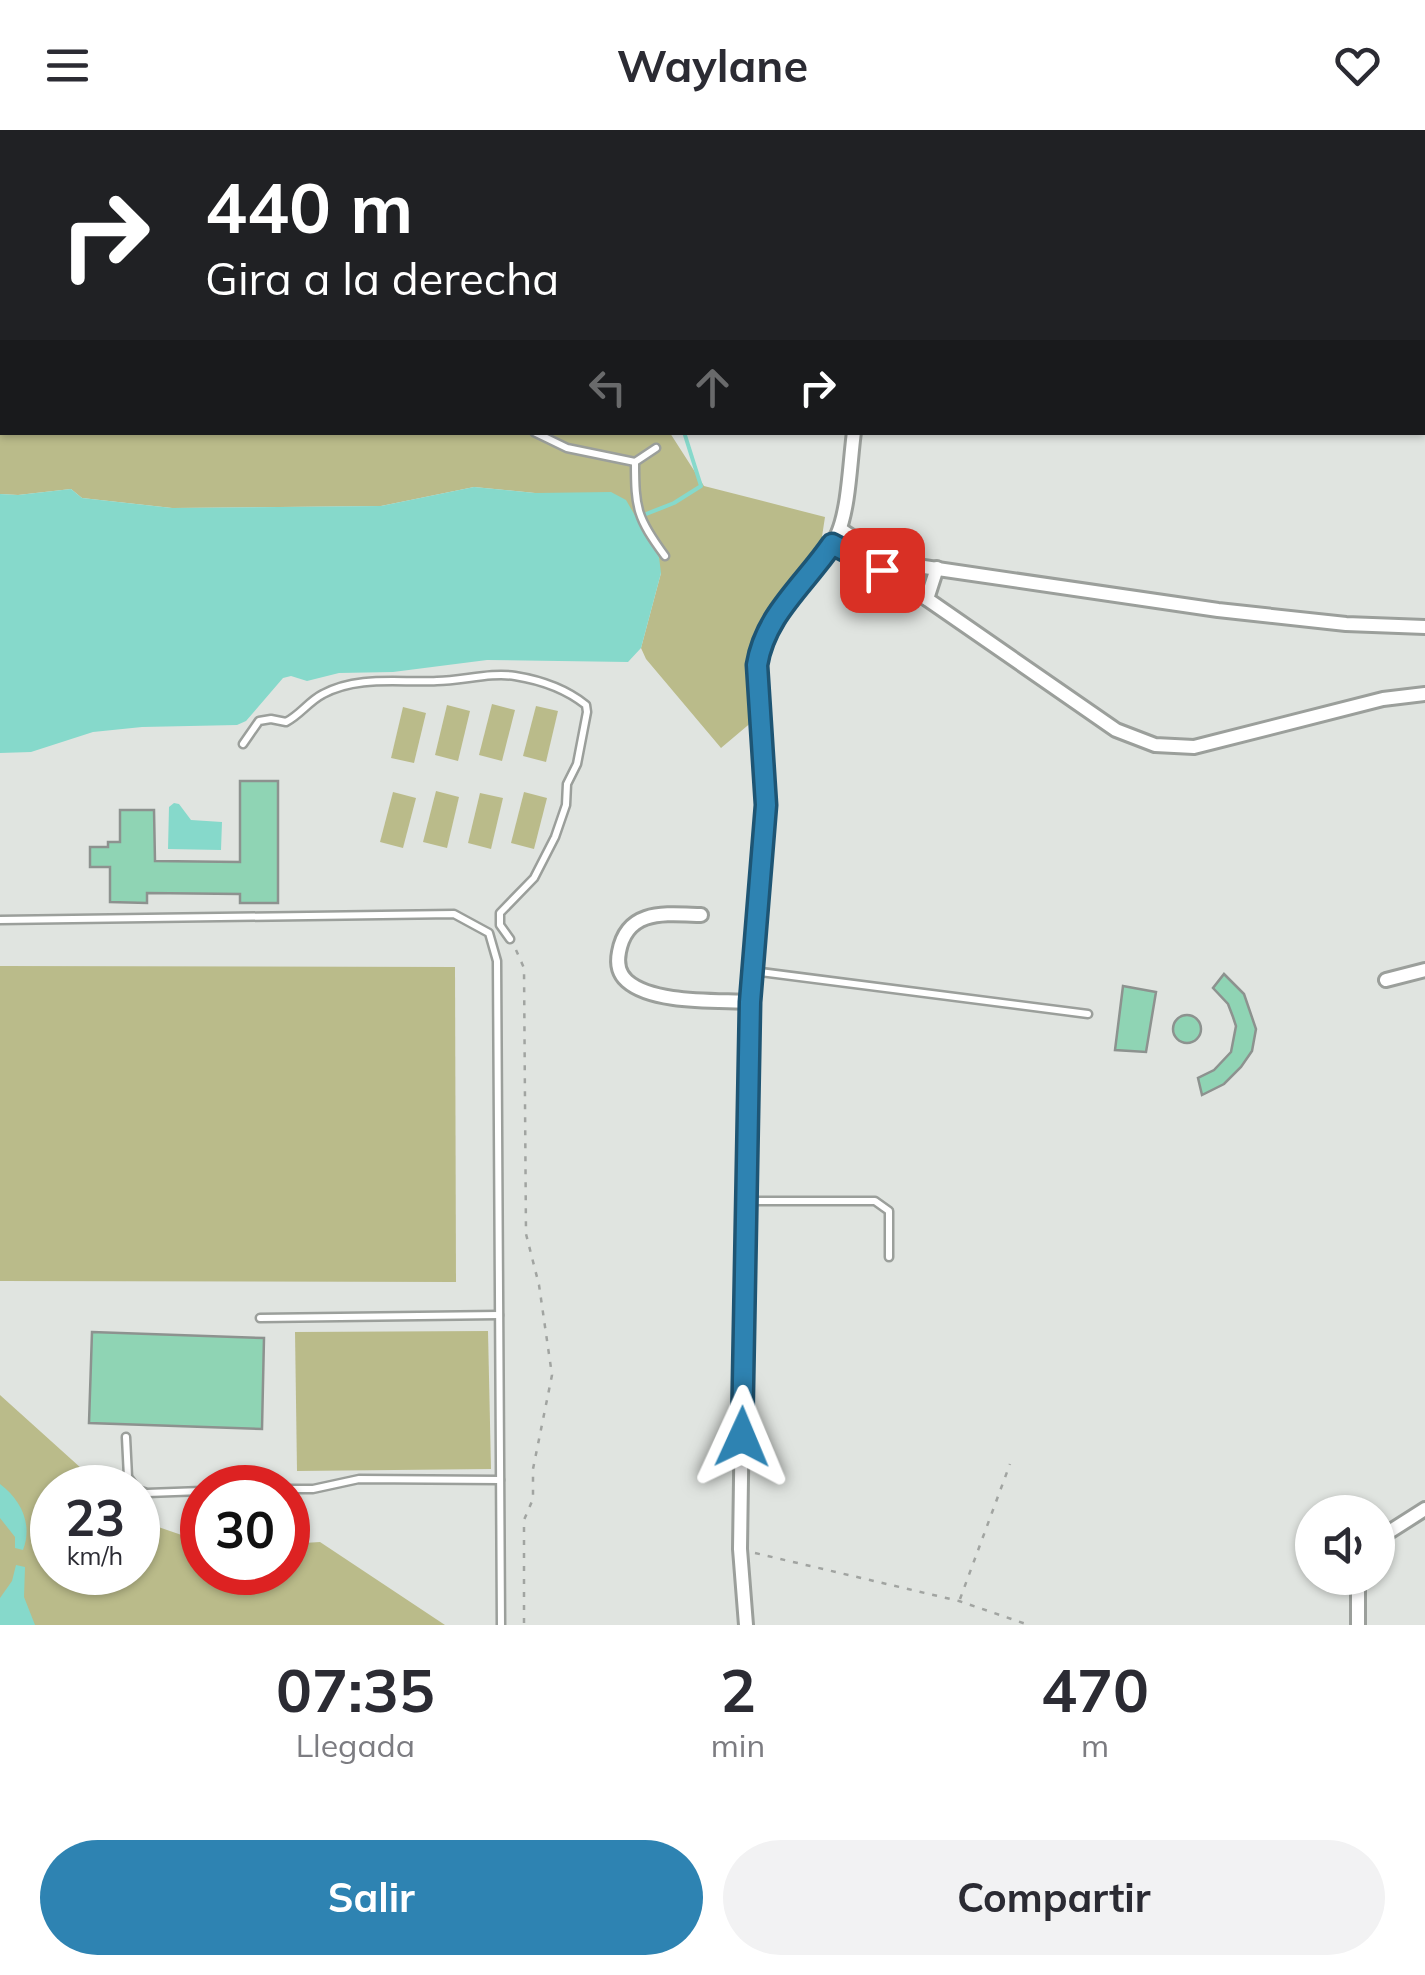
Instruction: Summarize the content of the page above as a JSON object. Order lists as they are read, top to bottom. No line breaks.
{"page":{"header":"Waylane","turn":["440 m","Gira a la derecha"],"speed":"23 km/h","limit":"30","eta":["07:35","Llegada","2","min","470","m"],"buttons":["Salir","Compartir"]}}
